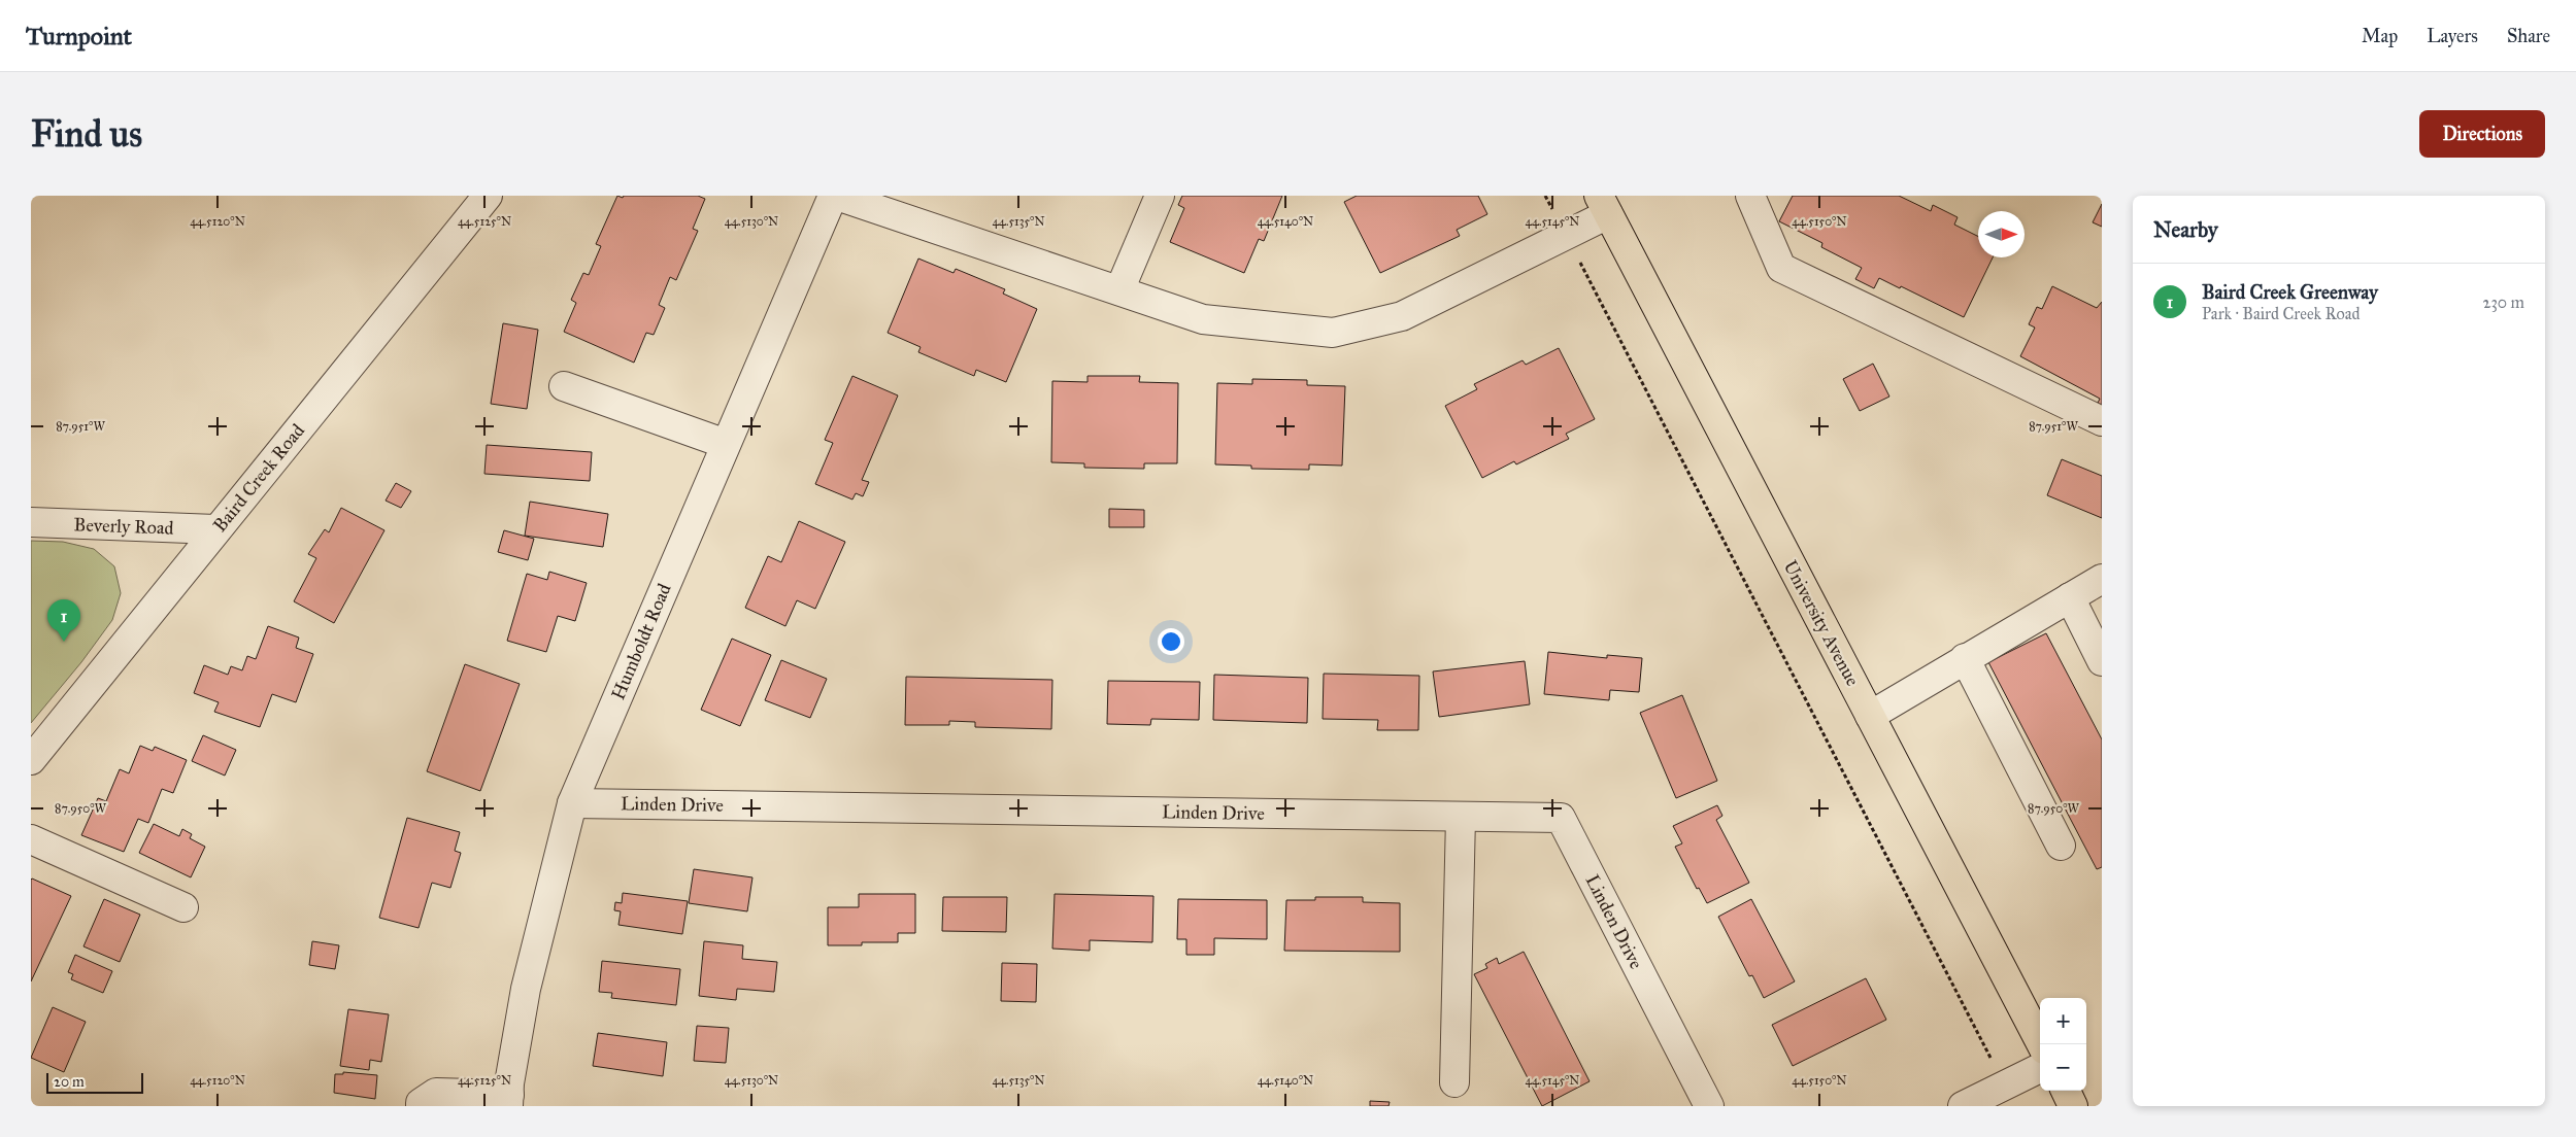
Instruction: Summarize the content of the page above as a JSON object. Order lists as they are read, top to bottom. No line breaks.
{"streets":{"main road":["University Avenue"],"street":["Baird Creek Road","Beverly Road","Humboldt Road","Linden Drive"]},"crossings":[["Baird Creek Road","Beverly Road"],["Humboldt Road","Linden Drive"]],"scale_bar":"20 m","north":"right","page":{"header":"Turnpoint","nav":["Map","Layers","Share"],"buttons":"Directions","title":"Find us","heading":"Nearby","list":[{"mark":"1","name":"Baird Creek Greenway","note":"Park · Baird Creek Road","value":"230 m"}],"pins":"1","map_buttons":["+","−"],"scale":"20 m"},"coordinates":["44.5120°N","44.5125°N","44.5130°N","44.5135°N","44.5140°N","44.5145°N","44.5150°N","87.951°W","87.950°W"]}
